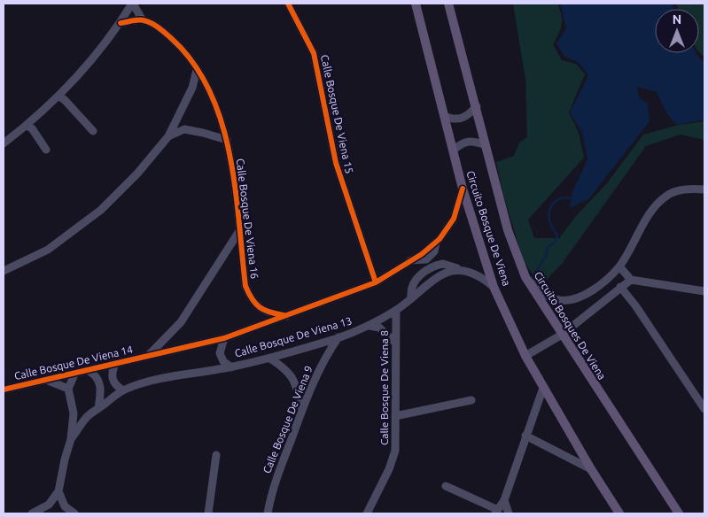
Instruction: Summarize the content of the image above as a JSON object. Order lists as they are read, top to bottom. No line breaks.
{"streets":{"main road":["Circuito Bosque De Viena","Circuito Bosques De Viena"],"street":["Calle Bosque De Viena 15","Calle Bosque De Viena 16","Calle Bosque De Viena 13","Calle Bosque De Viena 14","Calle Bosque De Viena 8","Calle Bosque De Viena 9"]},"crossings":[["Calle Bosque De Viena 15","Calle Bosque De Viena 13"],["Calle Bosque De Viena 16","Calle Bosque De Viena 13"],["Circuito Bosque De Viena","Calle Bosque De Viena 13"],["Calle Bosque De Viena 13","Calle Bosque De Viena 14"],["Calle Bosque De Viena 13","Calle Bosque De Viena 8"],["Calle Bosque De Viena 13","Calle Bosque De Viena 9"]],"north":"top"}
